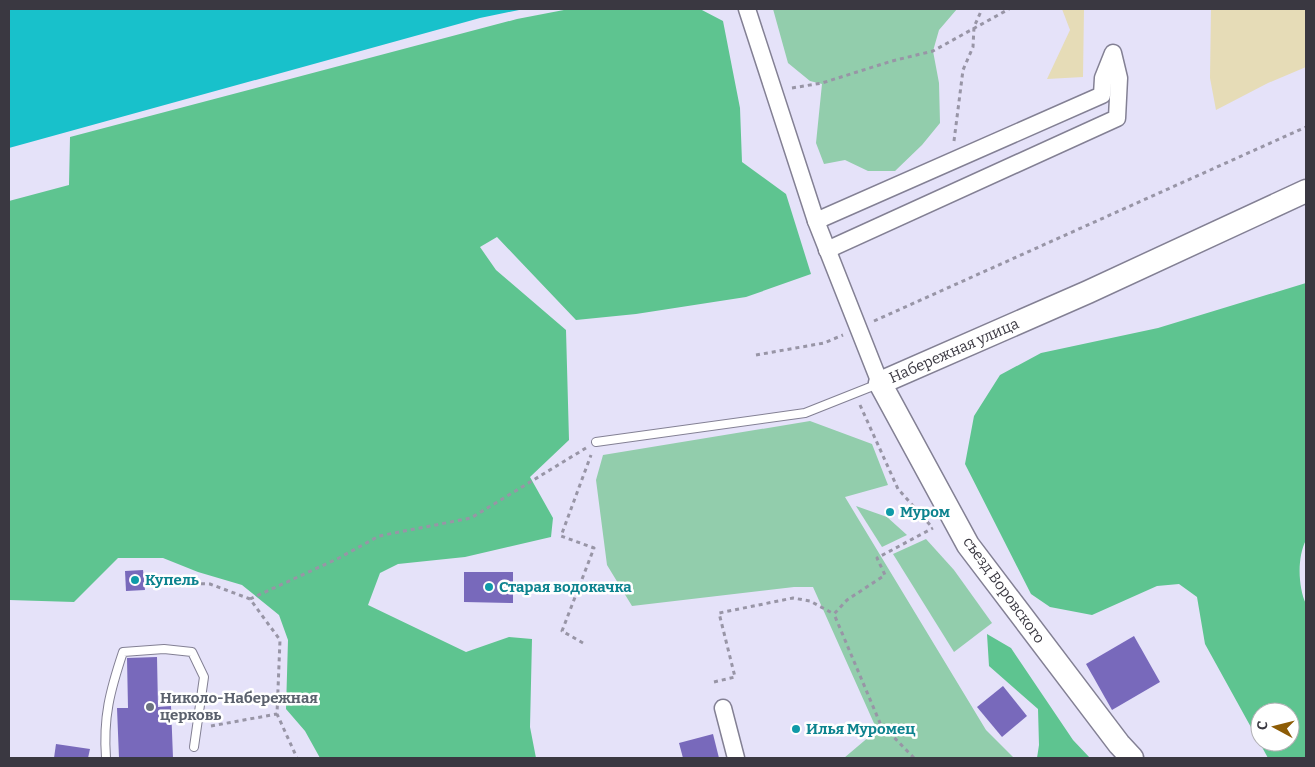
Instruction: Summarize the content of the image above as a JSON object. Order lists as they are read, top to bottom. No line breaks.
{"streets":{"street":["Набережная улица","съезд Воровского"]},"crossings":[["Набережная улица","съезд Воровского"]],"places":["Муром","Купель","Старая водокачка","Николо-Набережная церковь","Илья Муромец"],"north":"left"}
